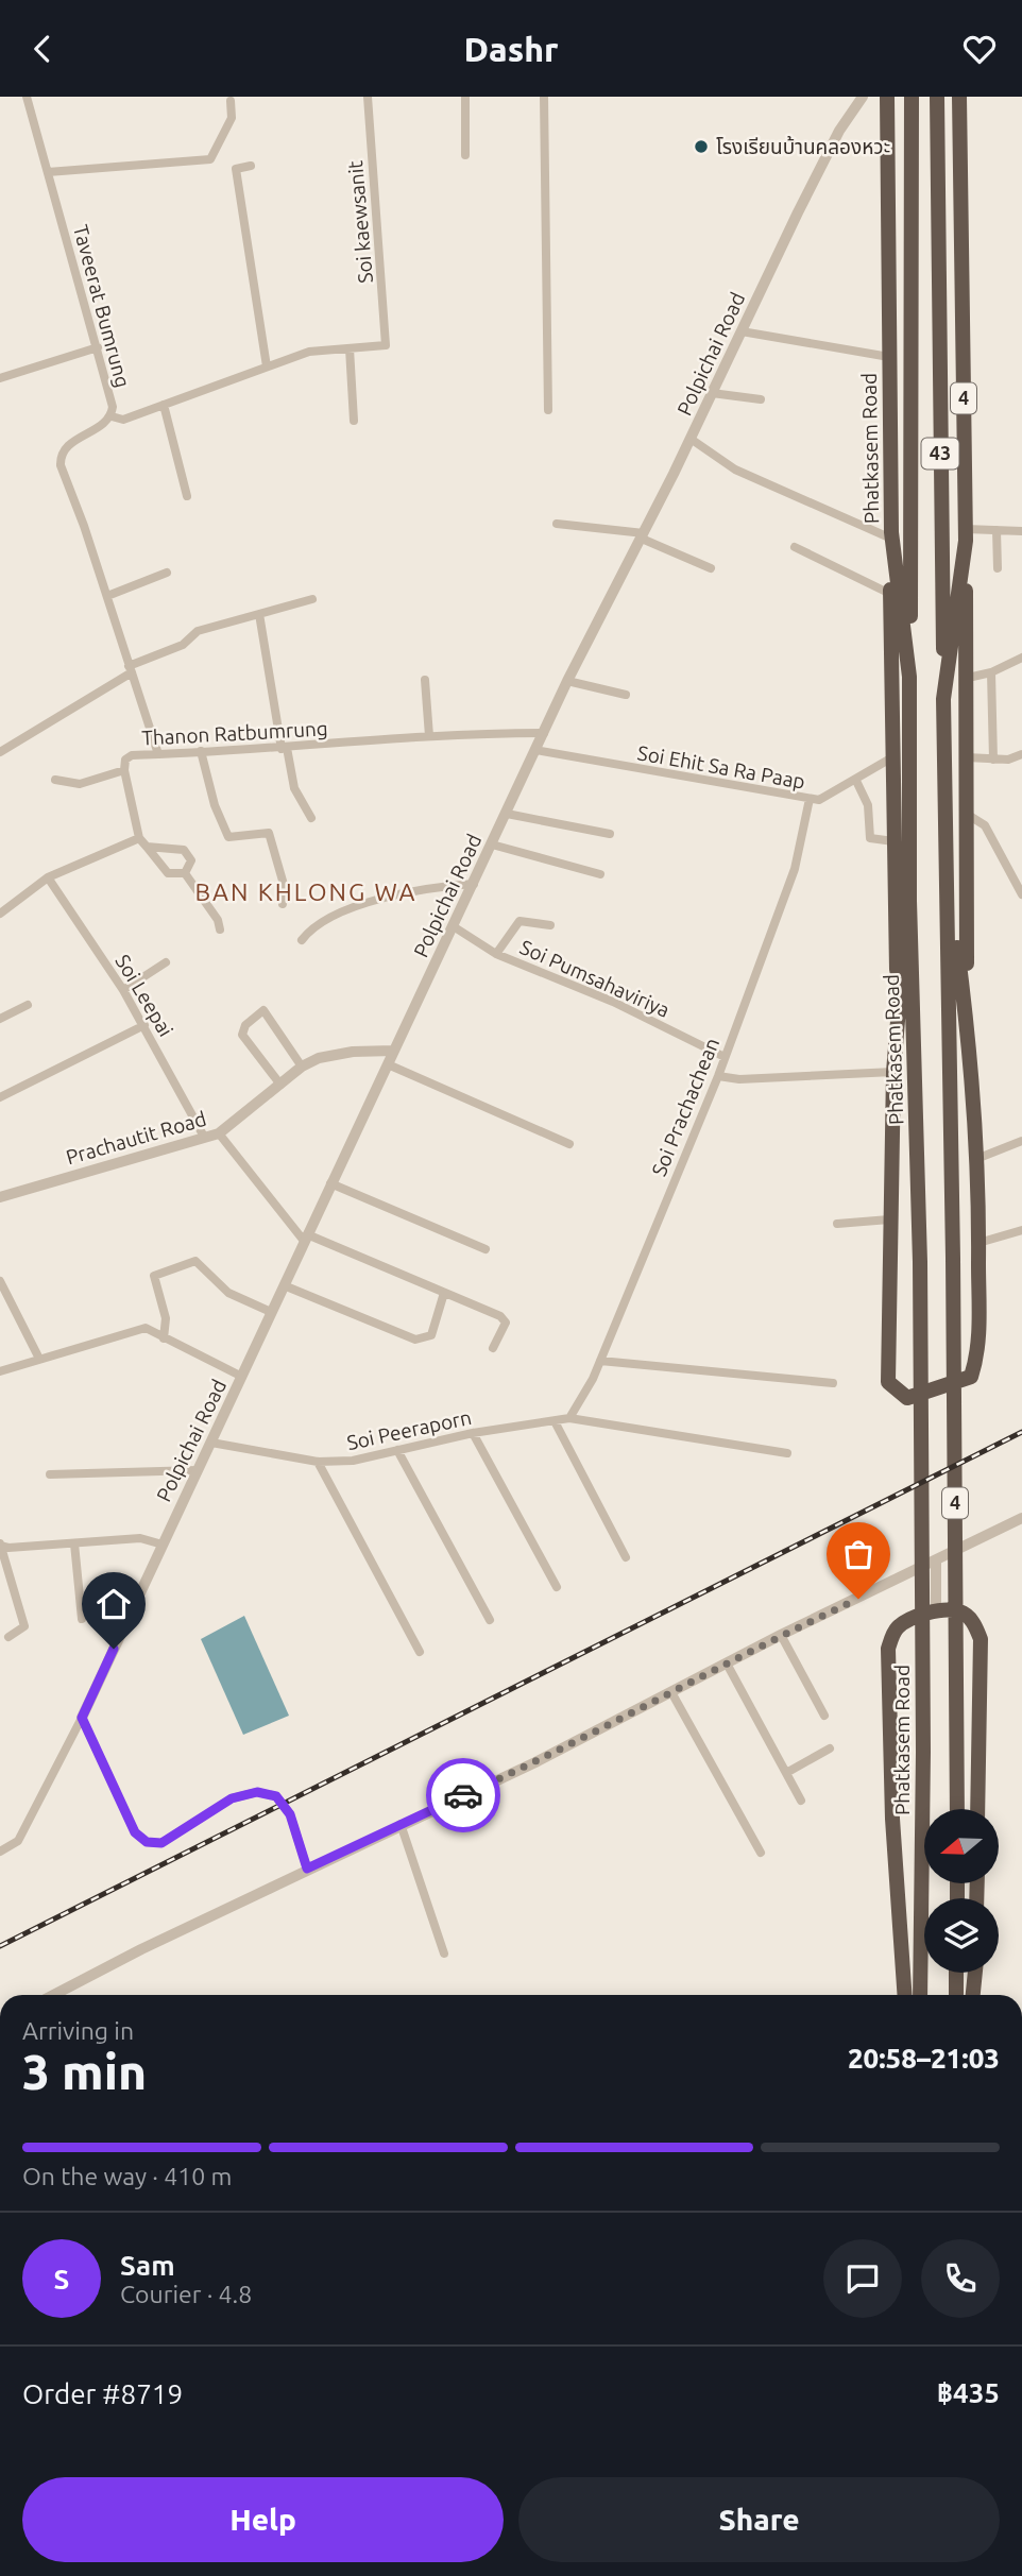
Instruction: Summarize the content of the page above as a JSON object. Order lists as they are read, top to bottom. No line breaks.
{"streets":{"highway":["4","Phatkasem Road","43"],"street":["Soi kaewsanit","Taveerat Bumrung","Polpichai Road","Thanon Ratbumrung","Soi Ehit Sa Ra Paap","Soi Pumsahaviriya","Soi Leepai","Soi Prachachean","Prachautit Road","Soi Peeraporn"]},"crossings":[["Taveerat Bumrung","Thanon Ratbumrung"],["Polpichai Road","Thanon Ratbumrung"],["Polpichai Road","Soi Ehit Sa Ra Paap"],["Polpichai Road","Soi Pumsahaviriya"],["Polpichai Road","Prachautit Road"],["Polpichai Road","Soi Peeraporn"],["4","43"],["Phatkasem Road","43"],["Soi Ehit Sa Ra Paap","Soi Prachachean"],["Soi Pumsahaviriya","Soi Prachachean"],["Soi Leepai","Prachautit Road"],["Soi Prachachean","Soi Peeraporn"]],"districts":["BAN KHLONG WA"],"places":["โรงเรียนบ้านคลองหวะ"],"north":"left","page":{"header":"Dashr","heading":["3 min","Arriving in","20:58–21:03"],"panel":["Sam","Courier · 4.8","Order #8719","฿435"],"bar":"On the way · 410 m","round":"S","buttons":["Help","Share"]}}
